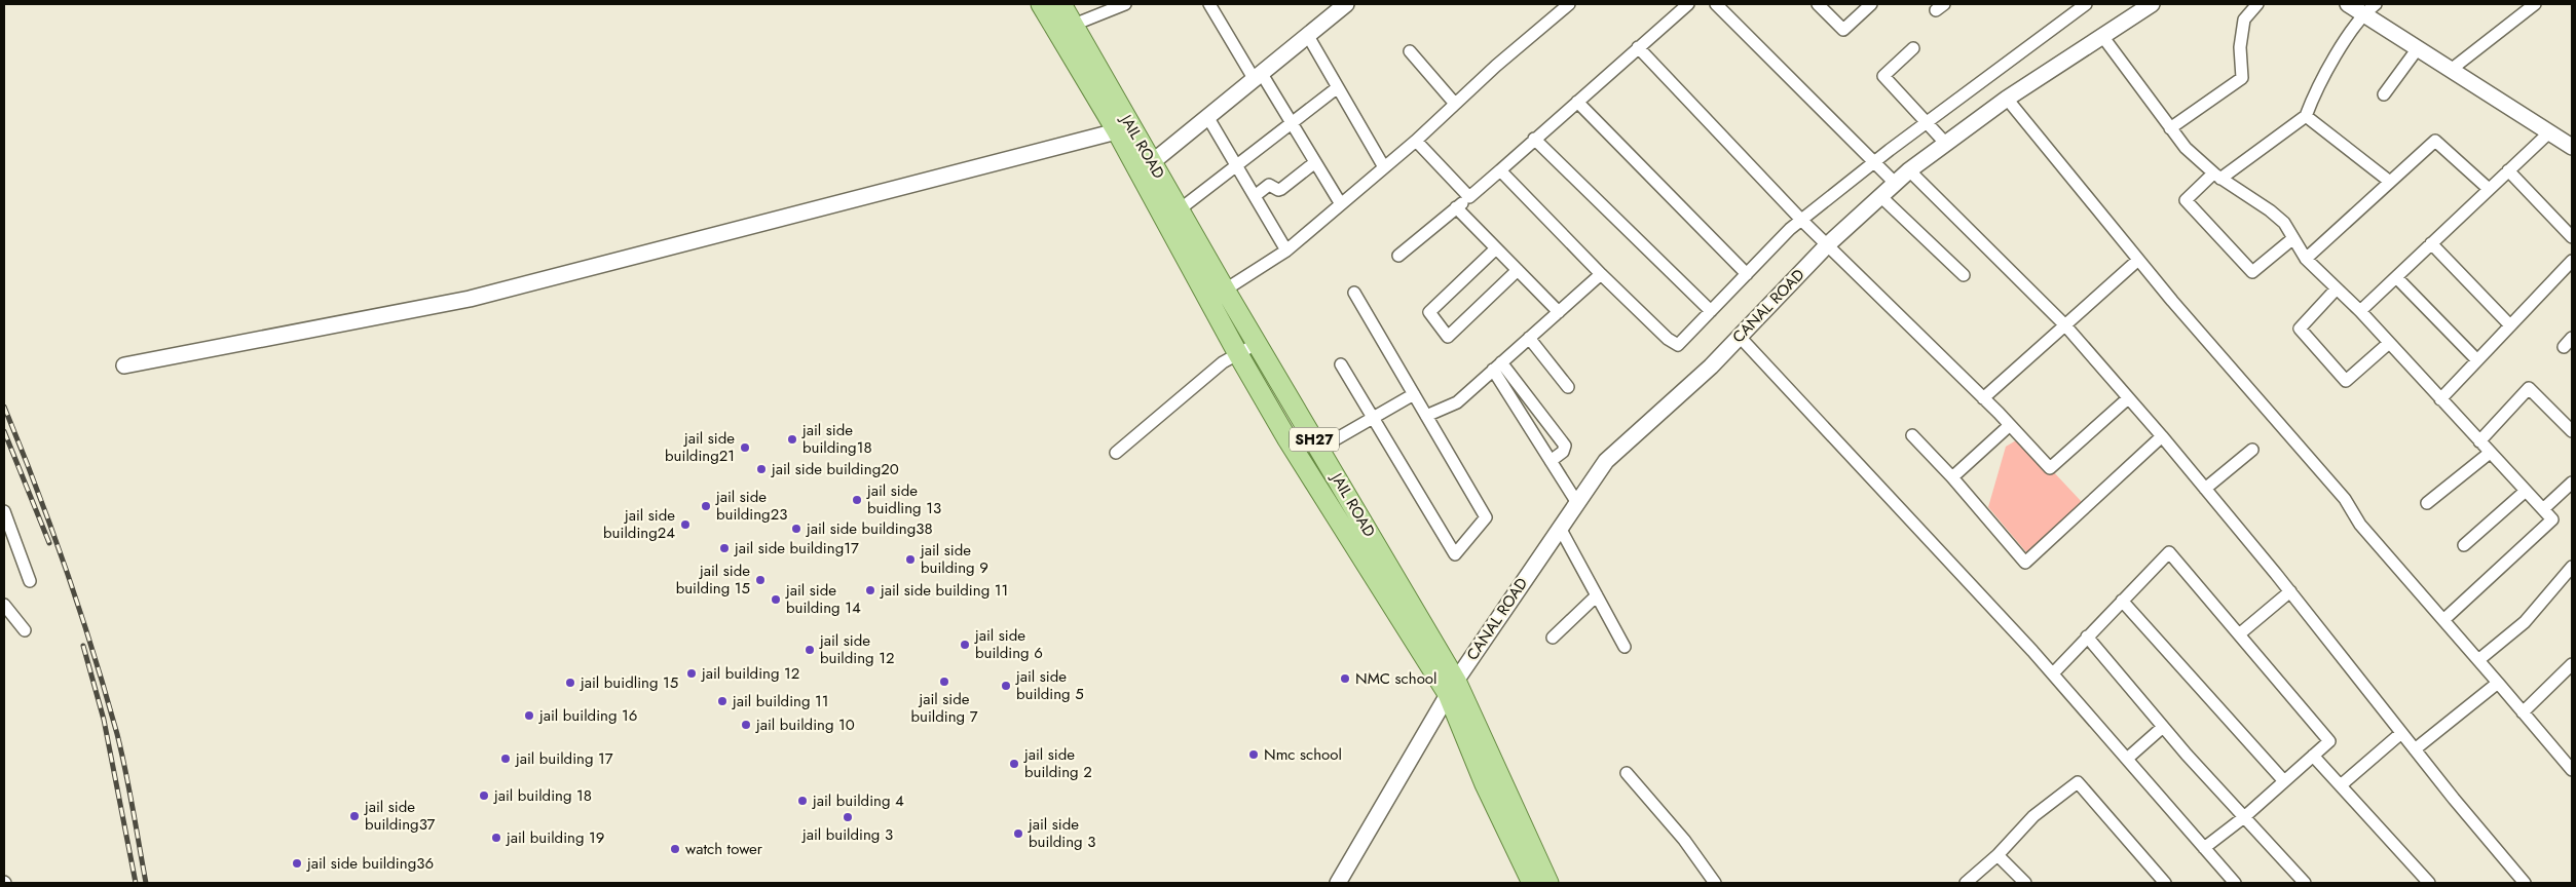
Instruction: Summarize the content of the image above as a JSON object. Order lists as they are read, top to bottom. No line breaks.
{"streets":{"main road":["JAIL ROAD","SH27"],"street":["CANAL ROAD"]},"crossings":[["JAIL ROAD","CANAL ROAD"]],"places":["jail side building18","jail side building21","jail side building20","jail side buidling 13","jail side building23","jail side building24","jail side building38","jail side building17","jail side building 9","jail side building 15","jail side building 11","jail side building 14","jail side building 6","jail side building 12","jail building 12","NMC school","jail side building 7","jail buidling 15","jail side building 5","jail building 11","jail building 16","jail building 10","Nmc school","jail building 17","jail side building 2","jail building 18","jail building 4","jail side building37","jail building 3","jail side building 3","jail building 19","watch tower","jail side building36"]}
